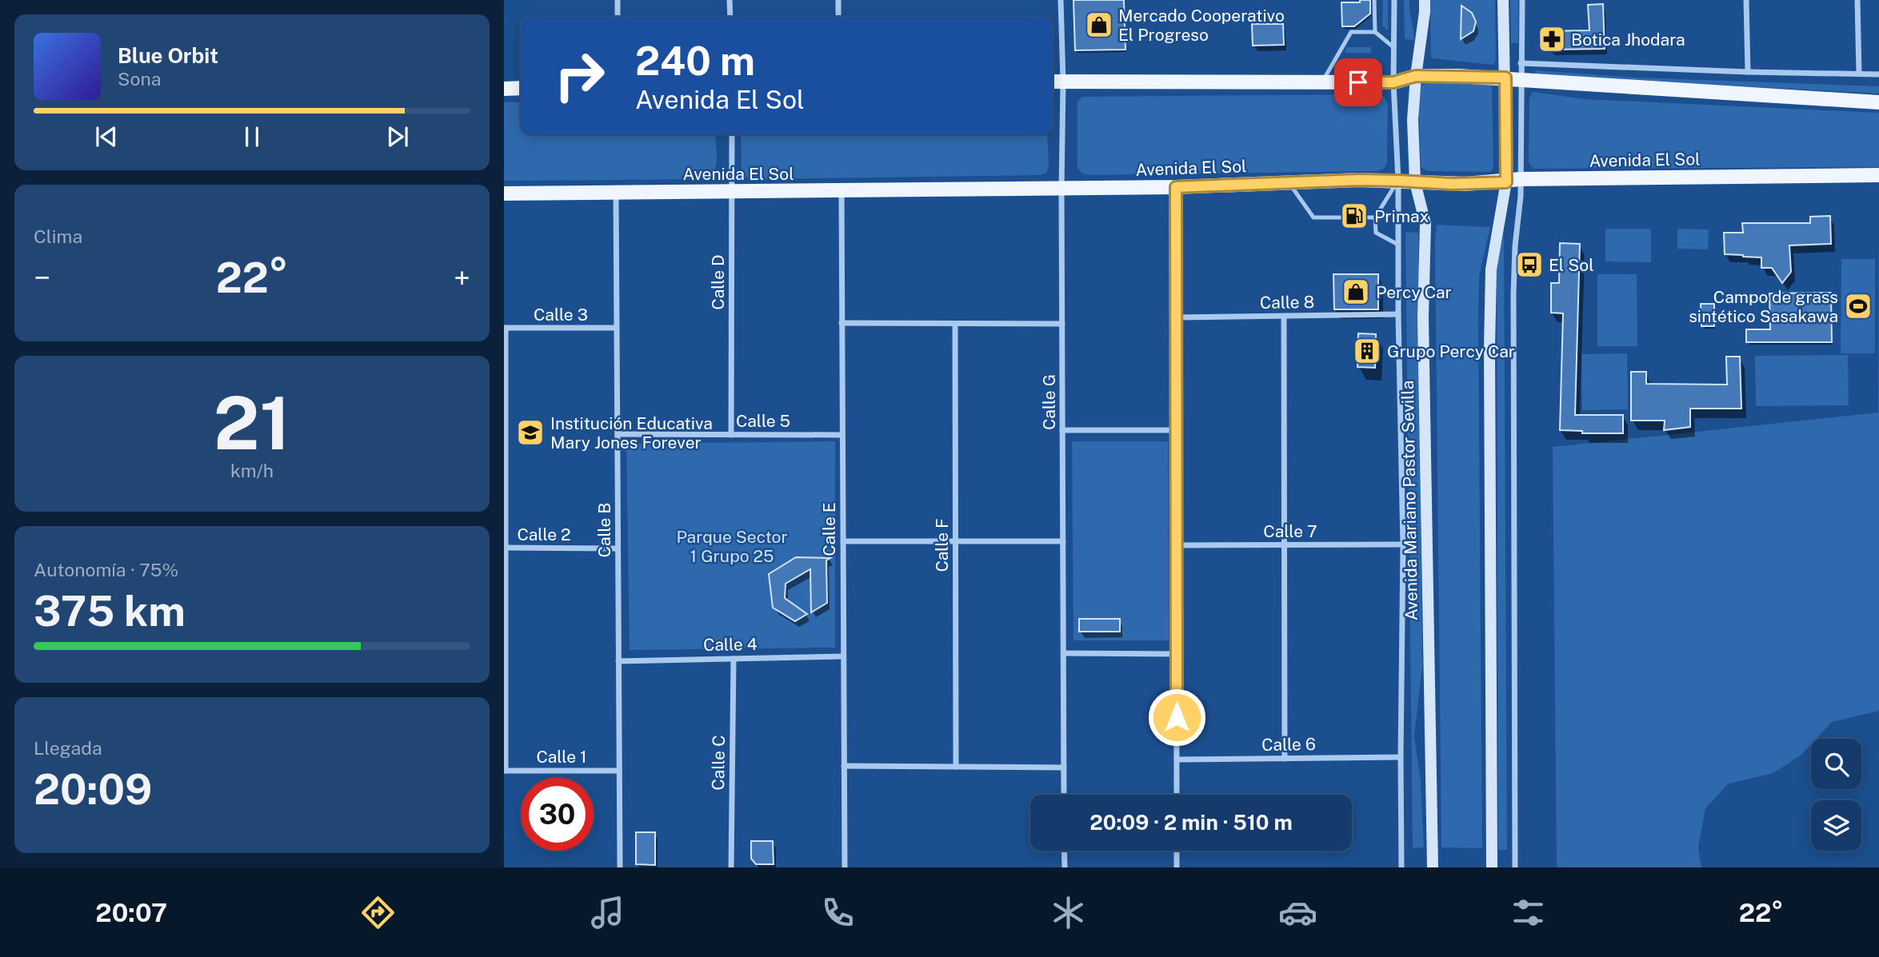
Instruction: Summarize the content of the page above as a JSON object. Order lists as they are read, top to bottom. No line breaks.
{"streets":{"main road":["Avenida El Sol","Avenida Mariano Pastor Sevilla"],"street":["Calle D","Calle 8","Calle 3","Calle G","Calle 5","Calle E","Calle B","Calle 7","Calle 2","Calle F","Calle 4","Calle 6","Calle 1","Calle C"]},"crossings":[["Avenida El Sol","Calle D"],["Avenida El Sol","Calle G"],["Avenida El Sol","Avenida Mariano Pastor Sevilla"],["Avenida El Sol","Calle E"],["Avenida El Sol","Calle B"],["Calle D","Calle 5"],["Calle 8","Avenida Mariano Pastor Sevilla"],["Calle 3","Calle B"],["Calle 5","Calle E"],["Calle 5","Calle B"],["Avenida Mariano Pastor Sevilla","Calle 7"],["Avenida Mariano Pastor Sevilla","Calle 6"],["Calle E","Calle 4"],["Calle B","Calle 2"],["Calle B","Calle 4"],["Calle B","Calle 1"],["Calle 4","Calle C"]],"parks":["Parque Sector 1 Grupo 25"],"places":{"shop":["Mercado Cooperativo El Progreso","Percy Car"],"pharmacy":["Botica Jhodara"],"fuel station":["Primax"],"bus stop":["El Sol"],"sports":["Campo de grass sintético Sasakawa"],"building":["Grupo Percy Car"],"school or university":["Institución Educativa Mary Jones Forever"]},"page":{"turn":["240 m","Avenida El Sol"],"song":["Blue Orbit","Sona"],"tile":["Clima",["21","km/h"],["Autonomía · 75%","375 km"],["Llegada","20:09"]],"heat":["−","22°","+"],"limit":"30","trip":"20:09 · 2 min · 510 m","tabs":["20:07","22°"]}}
